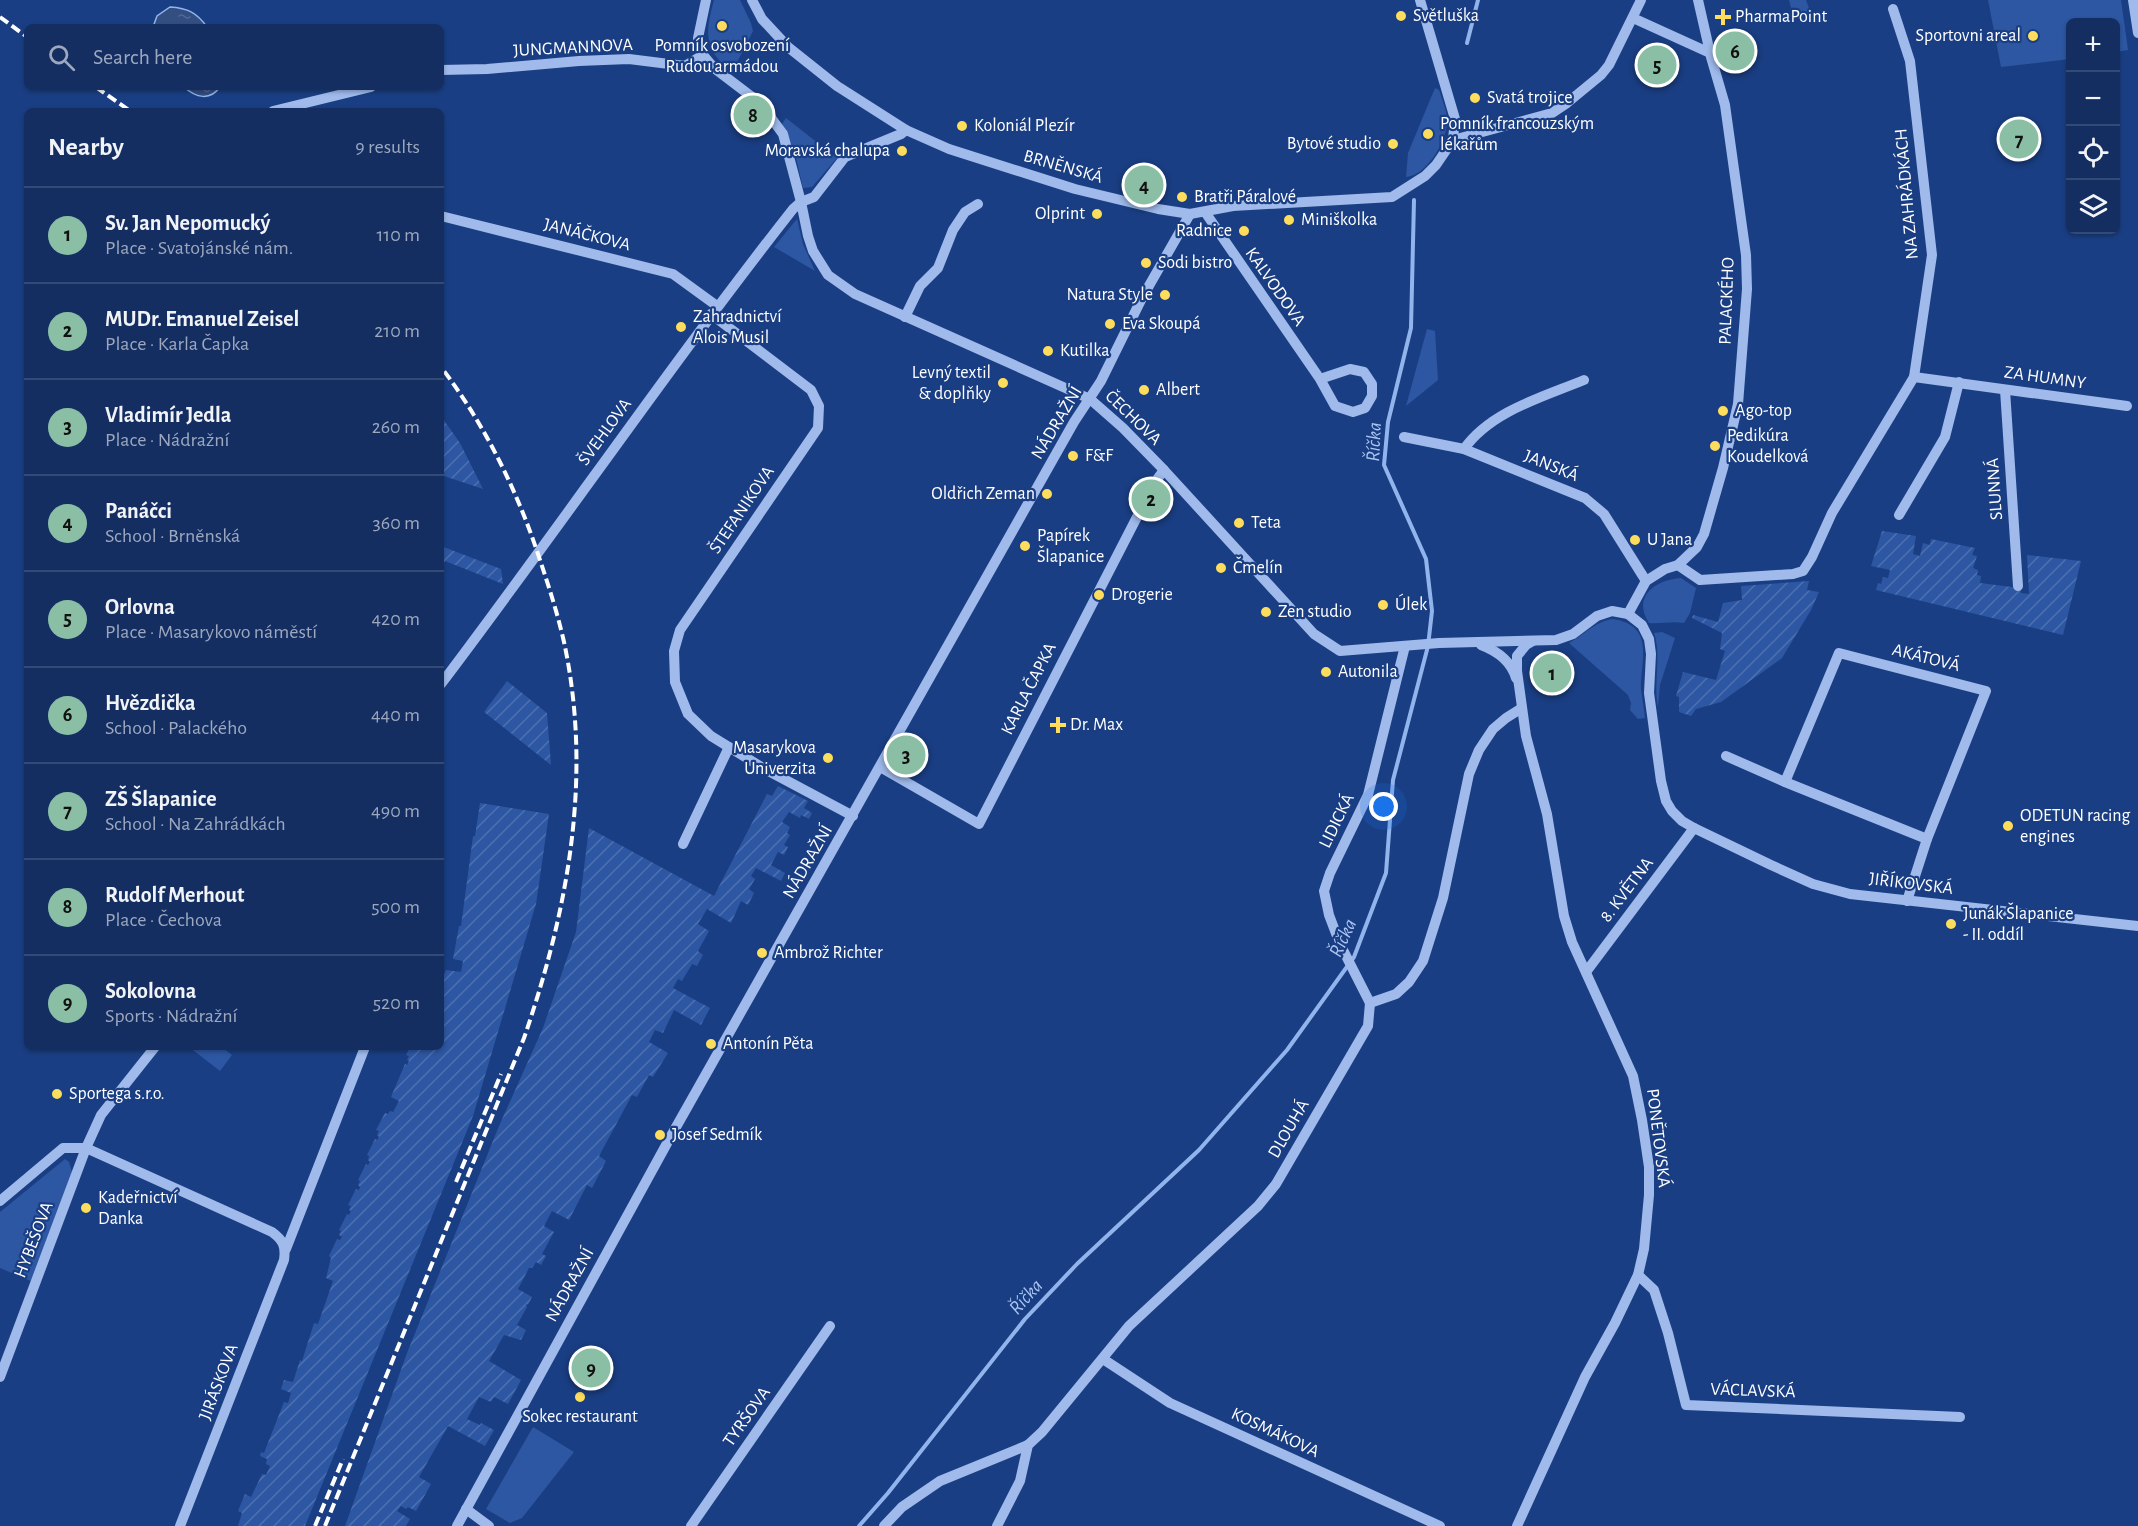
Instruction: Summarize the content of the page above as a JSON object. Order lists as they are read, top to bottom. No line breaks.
{"streets":{"street":["JUNGMANNOVA","BRNĚNSKÁ","NA ZAHRÁDKÁCH","JANÁČKOVA","KALVODOVA","PALACKÉHO","ZA HUMNY","ČECHOVA","NÁDRAŽNÍ","ŠVEHLOVA","JANSKÁ","SLUNNÁ","ŠTEFANIKOVA","AKÁTOVÁ","KARLA ČAPKA","LIDICKÁ","JIŘÍKOVSKÁ","8. KVĚTNA","DLOUHÁ","PONĚTOVSKÁ","HYBEŠOVA","JIRÁSKOVA","VÁCLAVSKÁ","TYRŠOVA","KOSMÁKOVA"]},"crossings":[["JUNGMANNOVA","ČECHOVA"],["BRNĚNSKÁ","KALVODOVA"],["BRNĚNSKÁ","NÁDRAŽNÍ"],["NA ZAHRÁDKÁCH","PALACKÉHO"],["JANÁČKOVA","ŠVEHLOVA"],["JANÁČKOVA","ŠTEFANIKOVA"],["ZA HUMNY","SLUNNÁ"],["ČECHOVA","NÁDRAŽNÍ"],["ČECHOVA","ŠVEHLOVA"],["ČECHOVA","KARLA ČAPKA"],["ČECHOVA","LIDICKÁ"],["ČECHOVA","JIŘÍKOVSKÁ"],["NÁDRAŽNÍ","ŠTEFANIKOVA"],["NÁDRAŽNÍ","KARLA ČAPKA"],["ŠVEHLOVA","ŠTEFANIKOVA"],["AKÁTOVÁ","JIŘÍKOVSKÁ"],["LIDICKÁ","DLOUHÁ"],["JIŘÍKOVSKÁ","8. KVĚTNA"],["8. KVĚTNA","PONĚTOVSKÁ"],["DLOUHÁ","KOSMÁKOVA"],["PONĚTOVSKÁ","VÁCLAVSKÁ"]],"water":["Říčka"],"places":{"other":["Světluška","Pomník osvobození Rudou armádou","Sportovni areal","Svatá trojice","Koloniál Plezír","Pomník francouzským lékařům","Bytové studio","Moravská chalupa","Bratři Páralové","Olprint","Miniškolka","Radnice","Sodi bistro","Natura Style","Eva Skoupá","Zahradnictví Alois Musil","Kutilka","Levný textil & doplňky","Albert","Ago-top","Pedikúra Koudelková","F&F","Oldřich Zeman","Teta","U Jana","Papírek Šlapanice","Čmelín","Drogerie","Úlek","Zen studio","Autonila","Masarykova Univerzita","ODETUN racing engines","Junák Šlapanice - II. oddíl","Ambrož Richter","Antonín Pěta","Sportega s.r.o.","Josef Sedmík","Kadeřnictví Danka","Sokec restaurant"],"health":["PharmaPoint","Dr. Max"]},"page":{"map_buttons":["+","−"],"search":"Search here","pins":["6","5","8","7","4","2","1","3","9"],"heading":["Nearby","9 results"],"list":[{"mark":"1","name":"Sv. Jan Nepomucký","note":"Place · Svatojánské nám.","value":"110 m"},{"mark":"2","name":"MUDr. Emanuel Zeisel","note":"Place · Karla Čapka","value":"210 m"},{"mark":"3","name":"Vladimír Jedla","note":"Place · Nádražní","value":"260 m"},{"mark":"4","name":"Panáčci","note":"School · Brněnská","value":"360 m"},{"mark":"5","name":"Orlovna","note":"Place · Masarykovo náměstí","value":"420 m"},{"mark":"6","name":"Hvězdička","note":"School · Palackého","value":"440 m"},{"mark":"7","name":"ZŠ Šlapanice","note":"School · Na Zahrádkách","value":"490 m"},{"mark":"8","name":"Rudolf Merhout","note":"Place · Čechova","value":"500 m"},{"mark":"9","name":"Sokolovna","note":"Sports · Nádražní","value":"520 m"}]}}
